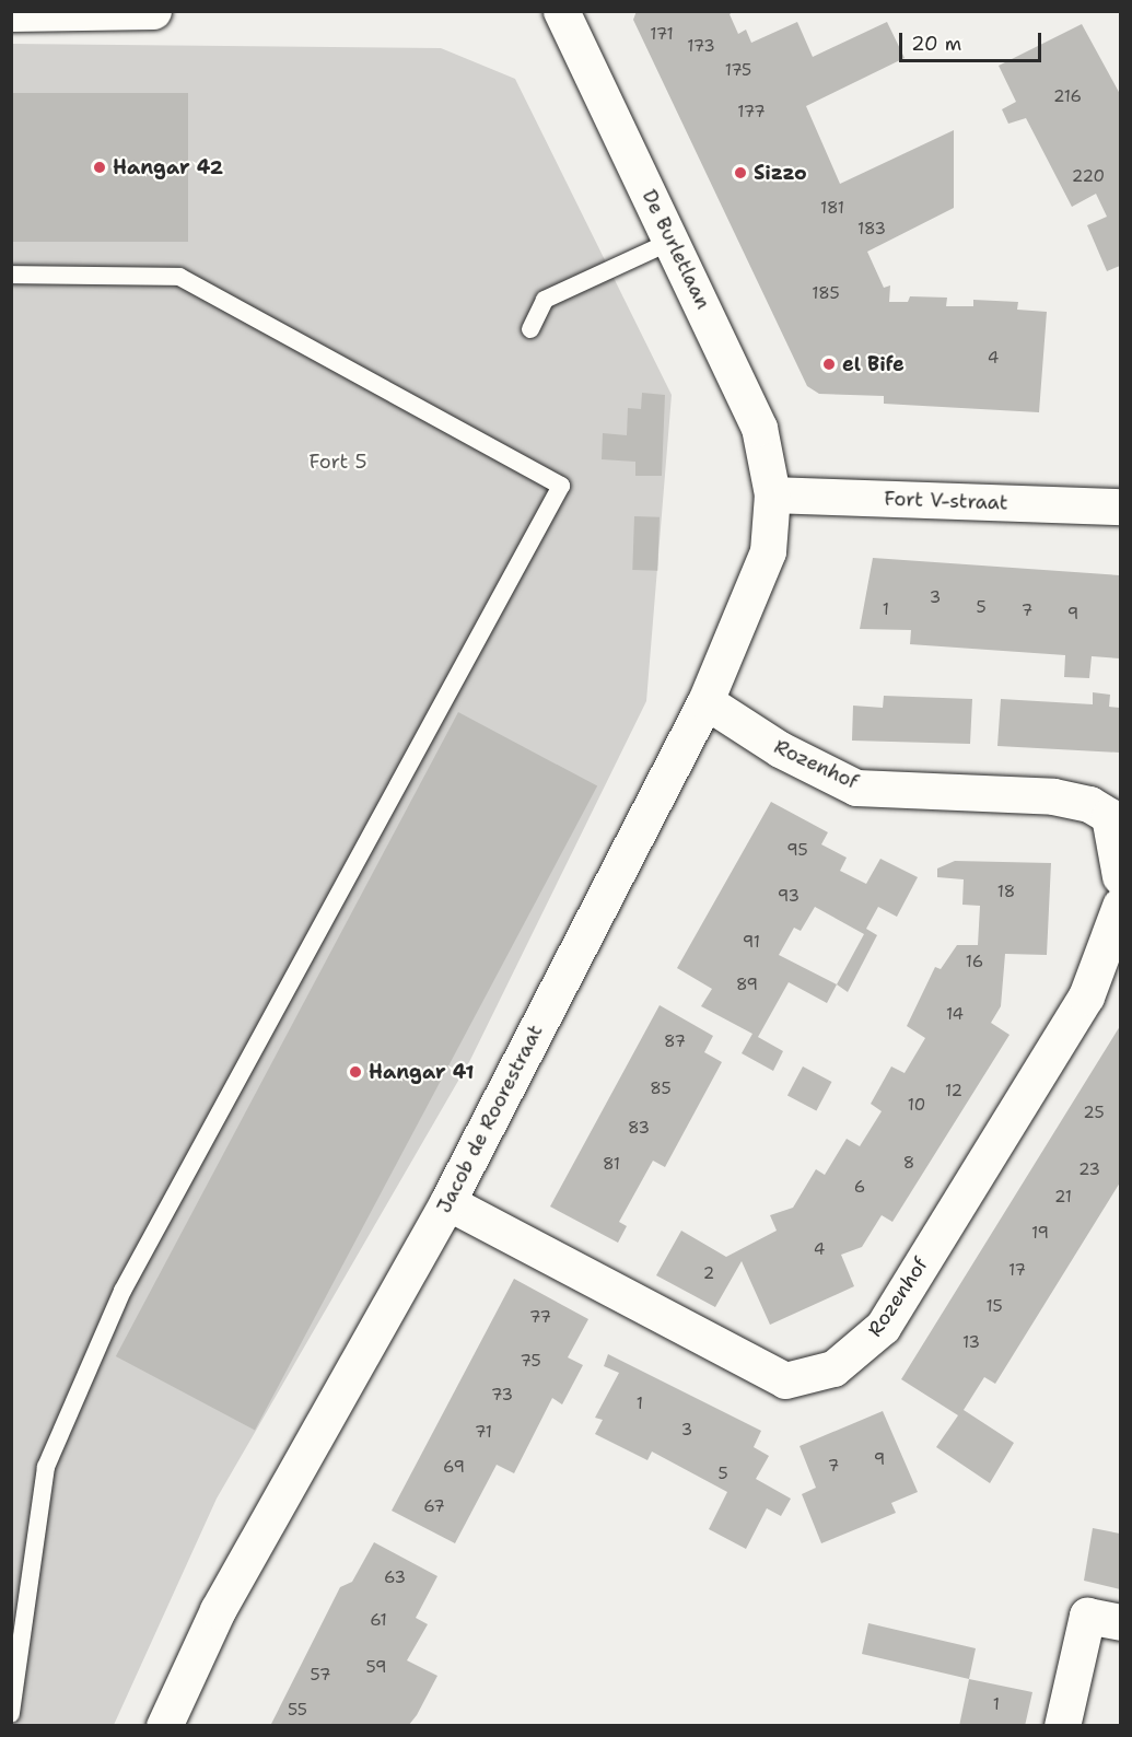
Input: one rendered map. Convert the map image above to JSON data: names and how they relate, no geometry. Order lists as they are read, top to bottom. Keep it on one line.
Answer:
{"streets":{"street":["De Burletlaan","Fort V-straat","Rozenhof","Jacob de Roorestraat"]},"crossings":[["De Burletlaan","Fort V-straat"],["De Burletlaan","Jacob de Roorestraat"],["Fort V-straat","Jacob de Roorestraat"],["Rozenhof","Jacob de Roorestraat"]],"parks":["Fort 5"],"places":["Hangar 42","Sizzo","el Bife","Hangar 41"],"house_numbers":["171","173","175","216","177","220","181","183","185","4","3","5","1","7","9","95","18","93","91","16","89","14","87","85","12","10","25","83","8","81","23","6","21","19","4","17","2","15","77","13","75","73","1","3","71","9","7","69","5","67","63","61","59","57","1","55"],"scale_bar":"20 m"}
